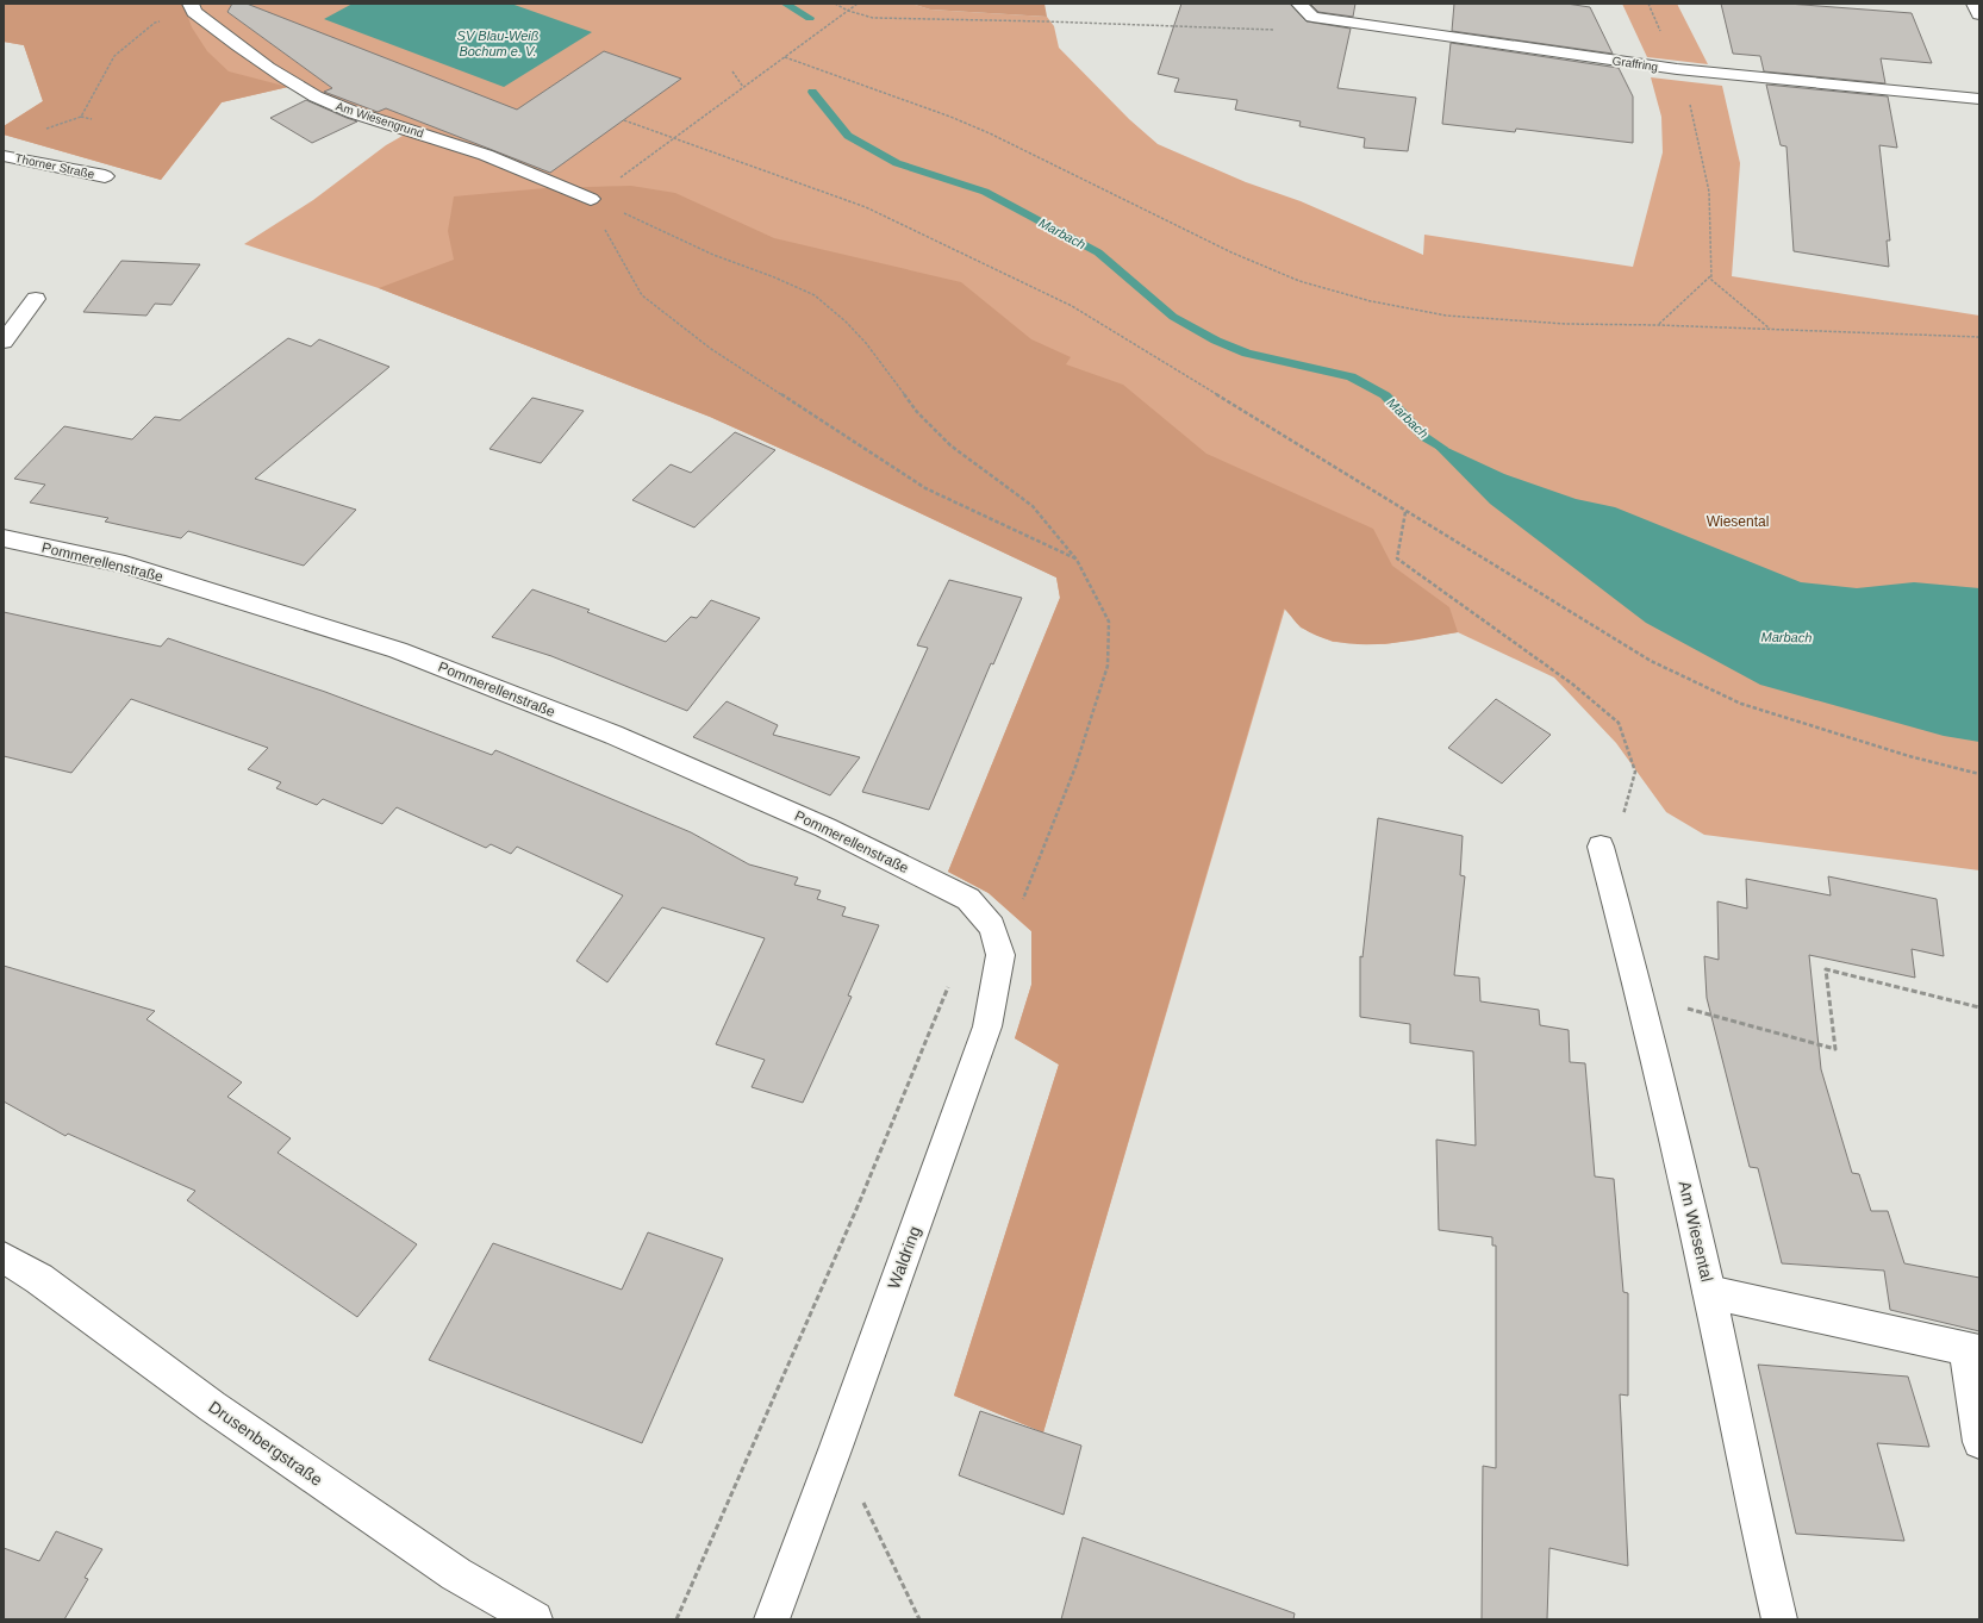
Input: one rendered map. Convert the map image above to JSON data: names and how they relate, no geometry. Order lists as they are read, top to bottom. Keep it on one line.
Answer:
{"streets":{"street":["Graffring","Am Wiesengrund","Thorner Straße","Pommerellenstraße","Am Wiesental","Waldring","Drusenbergstraße"]},"crossings":[["Pommerellenstraße","Waldring"]],"water":["SV Blau-Weiß Bochum e. V.","Marbach"],"parks":["Wiesental"]}
